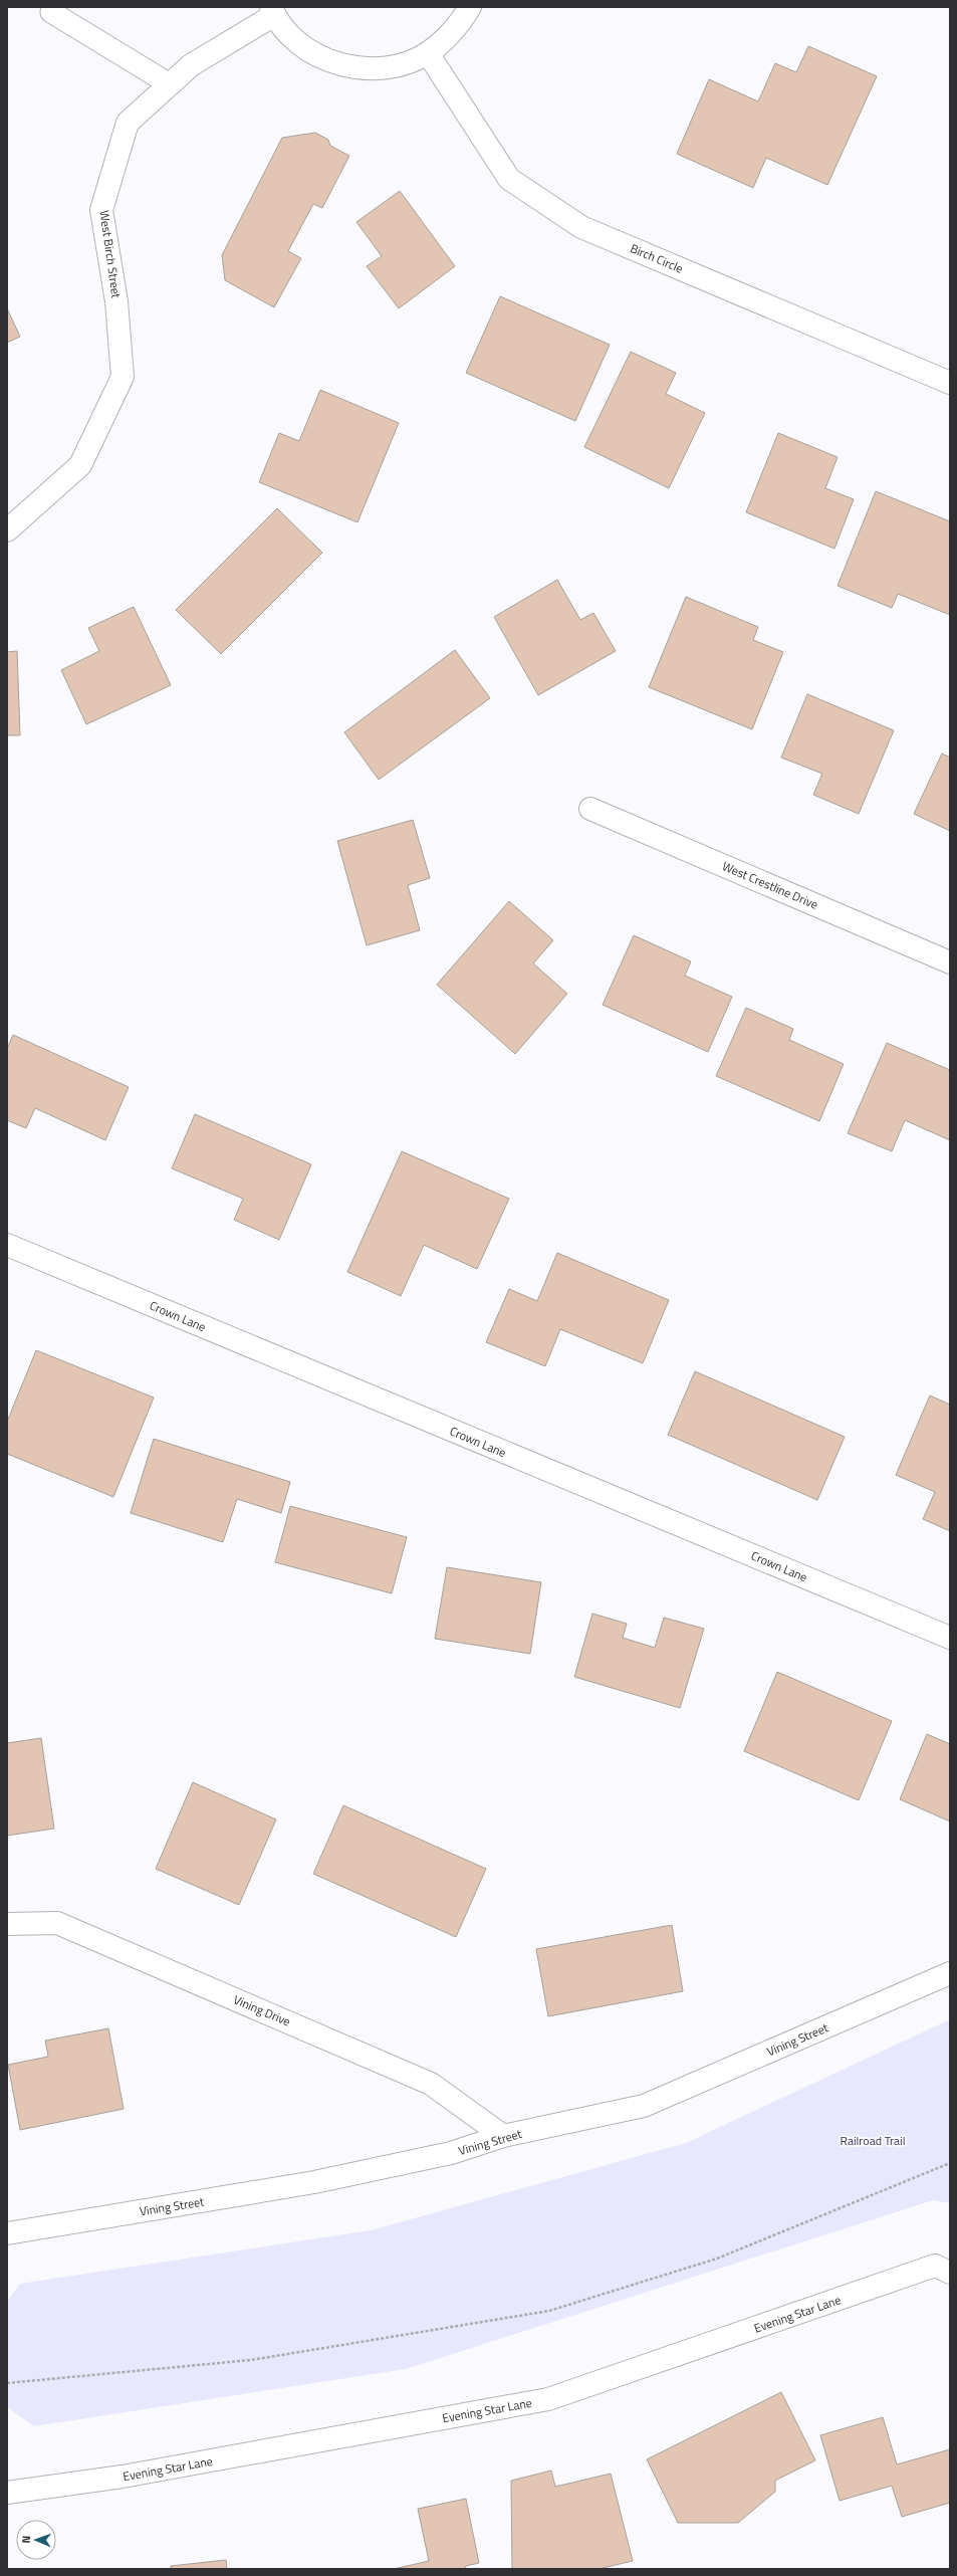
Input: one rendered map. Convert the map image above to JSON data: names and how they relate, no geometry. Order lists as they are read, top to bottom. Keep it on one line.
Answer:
{"streets":{"street":["West Birch Street","Birch Circle","West Crestline Drive","Crown Lane","Vining Drive","Vining Street","Evening Star Lane"]},"crossings":[["Vining Drive","Vining Street"]],"parks":["Railroad Trail"],"north":"left"}
